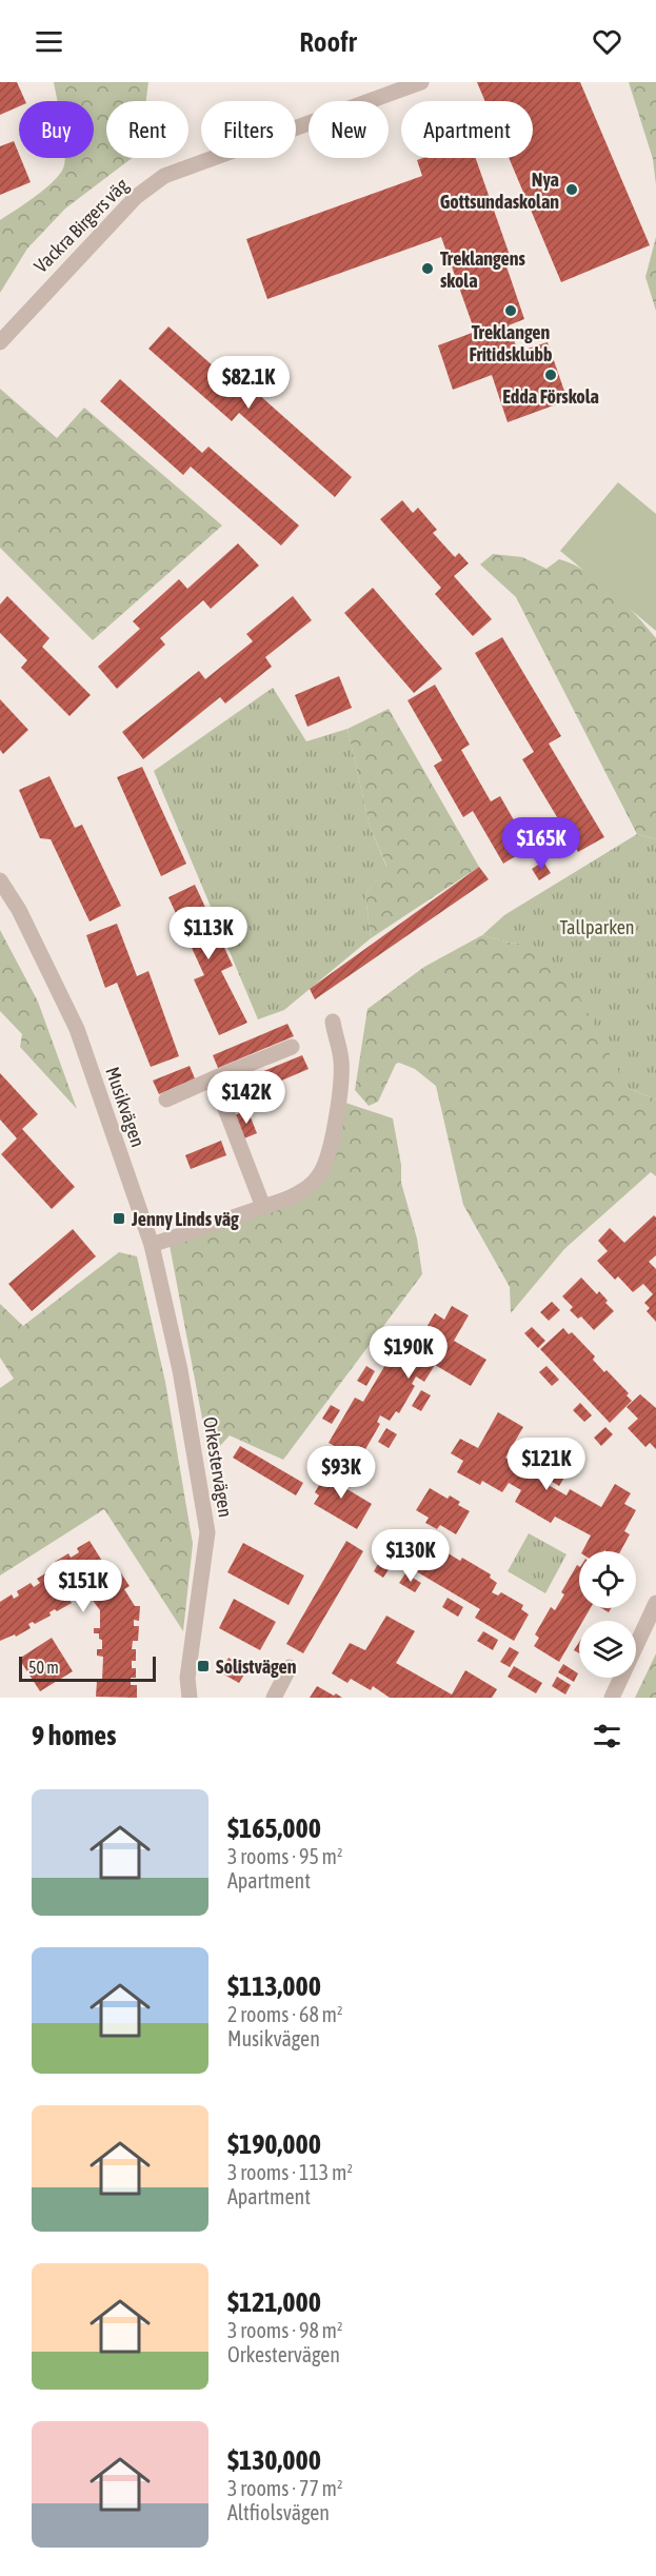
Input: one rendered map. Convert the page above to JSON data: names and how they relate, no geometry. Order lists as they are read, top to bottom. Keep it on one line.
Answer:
{"streets":{"street":["Vackra Birgers väg","Musikvägen","Orkestervägen"]},"crossings":[["Musikvägen","Orkestervägen"]],"parks":["Tallparken"],"places":{"other":["Nya Gottsundaskolan","Treklangens skola","Treklangen Fritidsklubb","Edda Förskola"],"transit":["Jenny Linds väg","Solistvägen"]},"scale_bar":"50 m","page":{"header":"Roofr","chip":["Buy","Rent","Filters","New","Apartment"],"price":["$82.1K","$165K","$113K","$142K","$190K","$121K","$93K","$130K","$151K"],"scale":"50 m","heading":"9 homes","list":[{"name":"$165,000","note":"3 rooms · 95 m² · Apartment"},{"name":"$113,000","note":"2 rooms · 68 m² · Musikvägen"},{"name":"$190,000","note":"3 rooms · 113 m² · Apartment"},{"name":"$121,000","note":"3 rooms · 98 m² · Orkestervägen"},{"name":"$130,000","note":"3 rooms · 77 m² · Altfiolsvägen"}]}}
